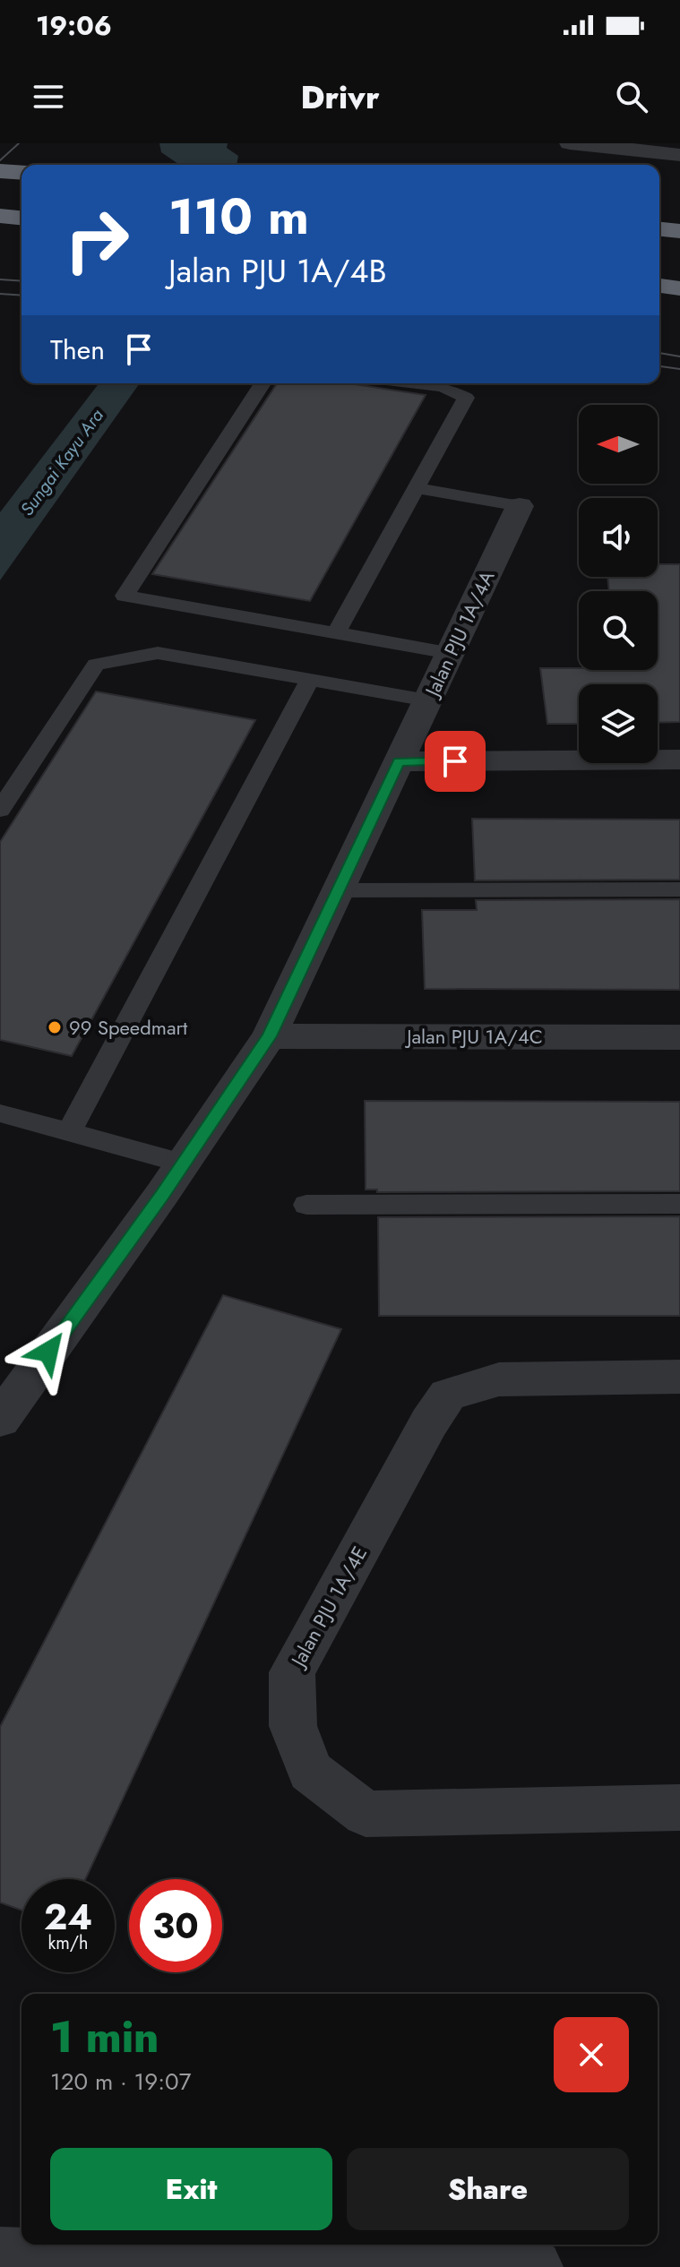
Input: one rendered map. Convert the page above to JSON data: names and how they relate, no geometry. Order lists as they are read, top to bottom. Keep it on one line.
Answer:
{"streets":{"street":["Jalan PJU 1A/4A","Jalan PJU 1A/4C","Jalan PJU 1A/4E"]},"crossings":[["Jalan PJU 1A/4A","Jalan PJU 1A/4C"]],"water":["Sungai Kayu Ara"],"places":["99 Speedmart"],"north":"left","page":{"status":"19:06","header":"Drivr","turn":["110 m","Jalan PJU 1A/4B"],"then":"Then","speed":"24 km/h","limit":"30","heading":["1 min","120 m · 19:07"],"buttons":["Exit","Share"]}}
